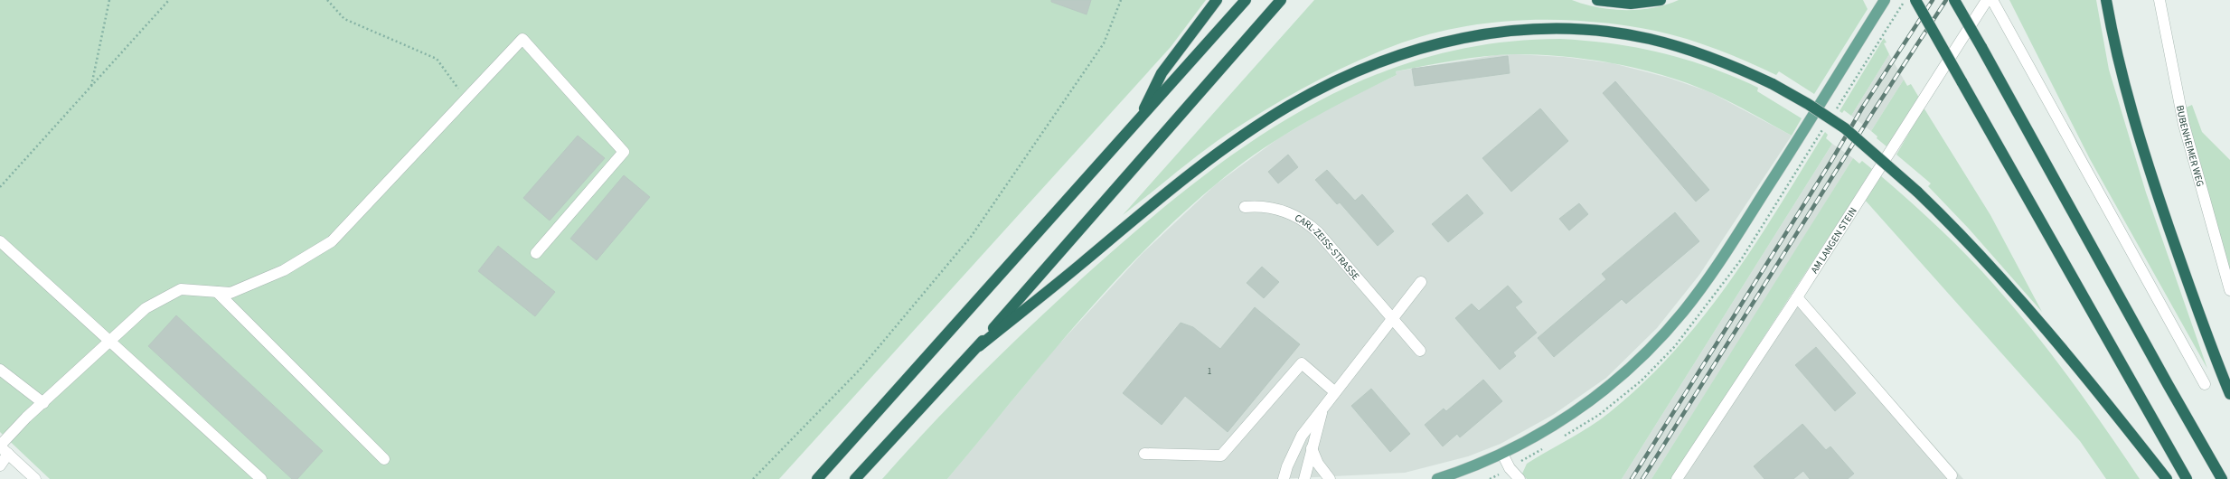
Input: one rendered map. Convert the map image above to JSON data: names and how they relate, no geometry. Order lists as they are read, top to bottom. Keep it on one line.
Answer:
{"streets":{"street":["BUBENHEIMER WEG","AM LANGEN STEIN","CARL-ZEISS-STRASSE"]},"house_numbers":["1"]}
